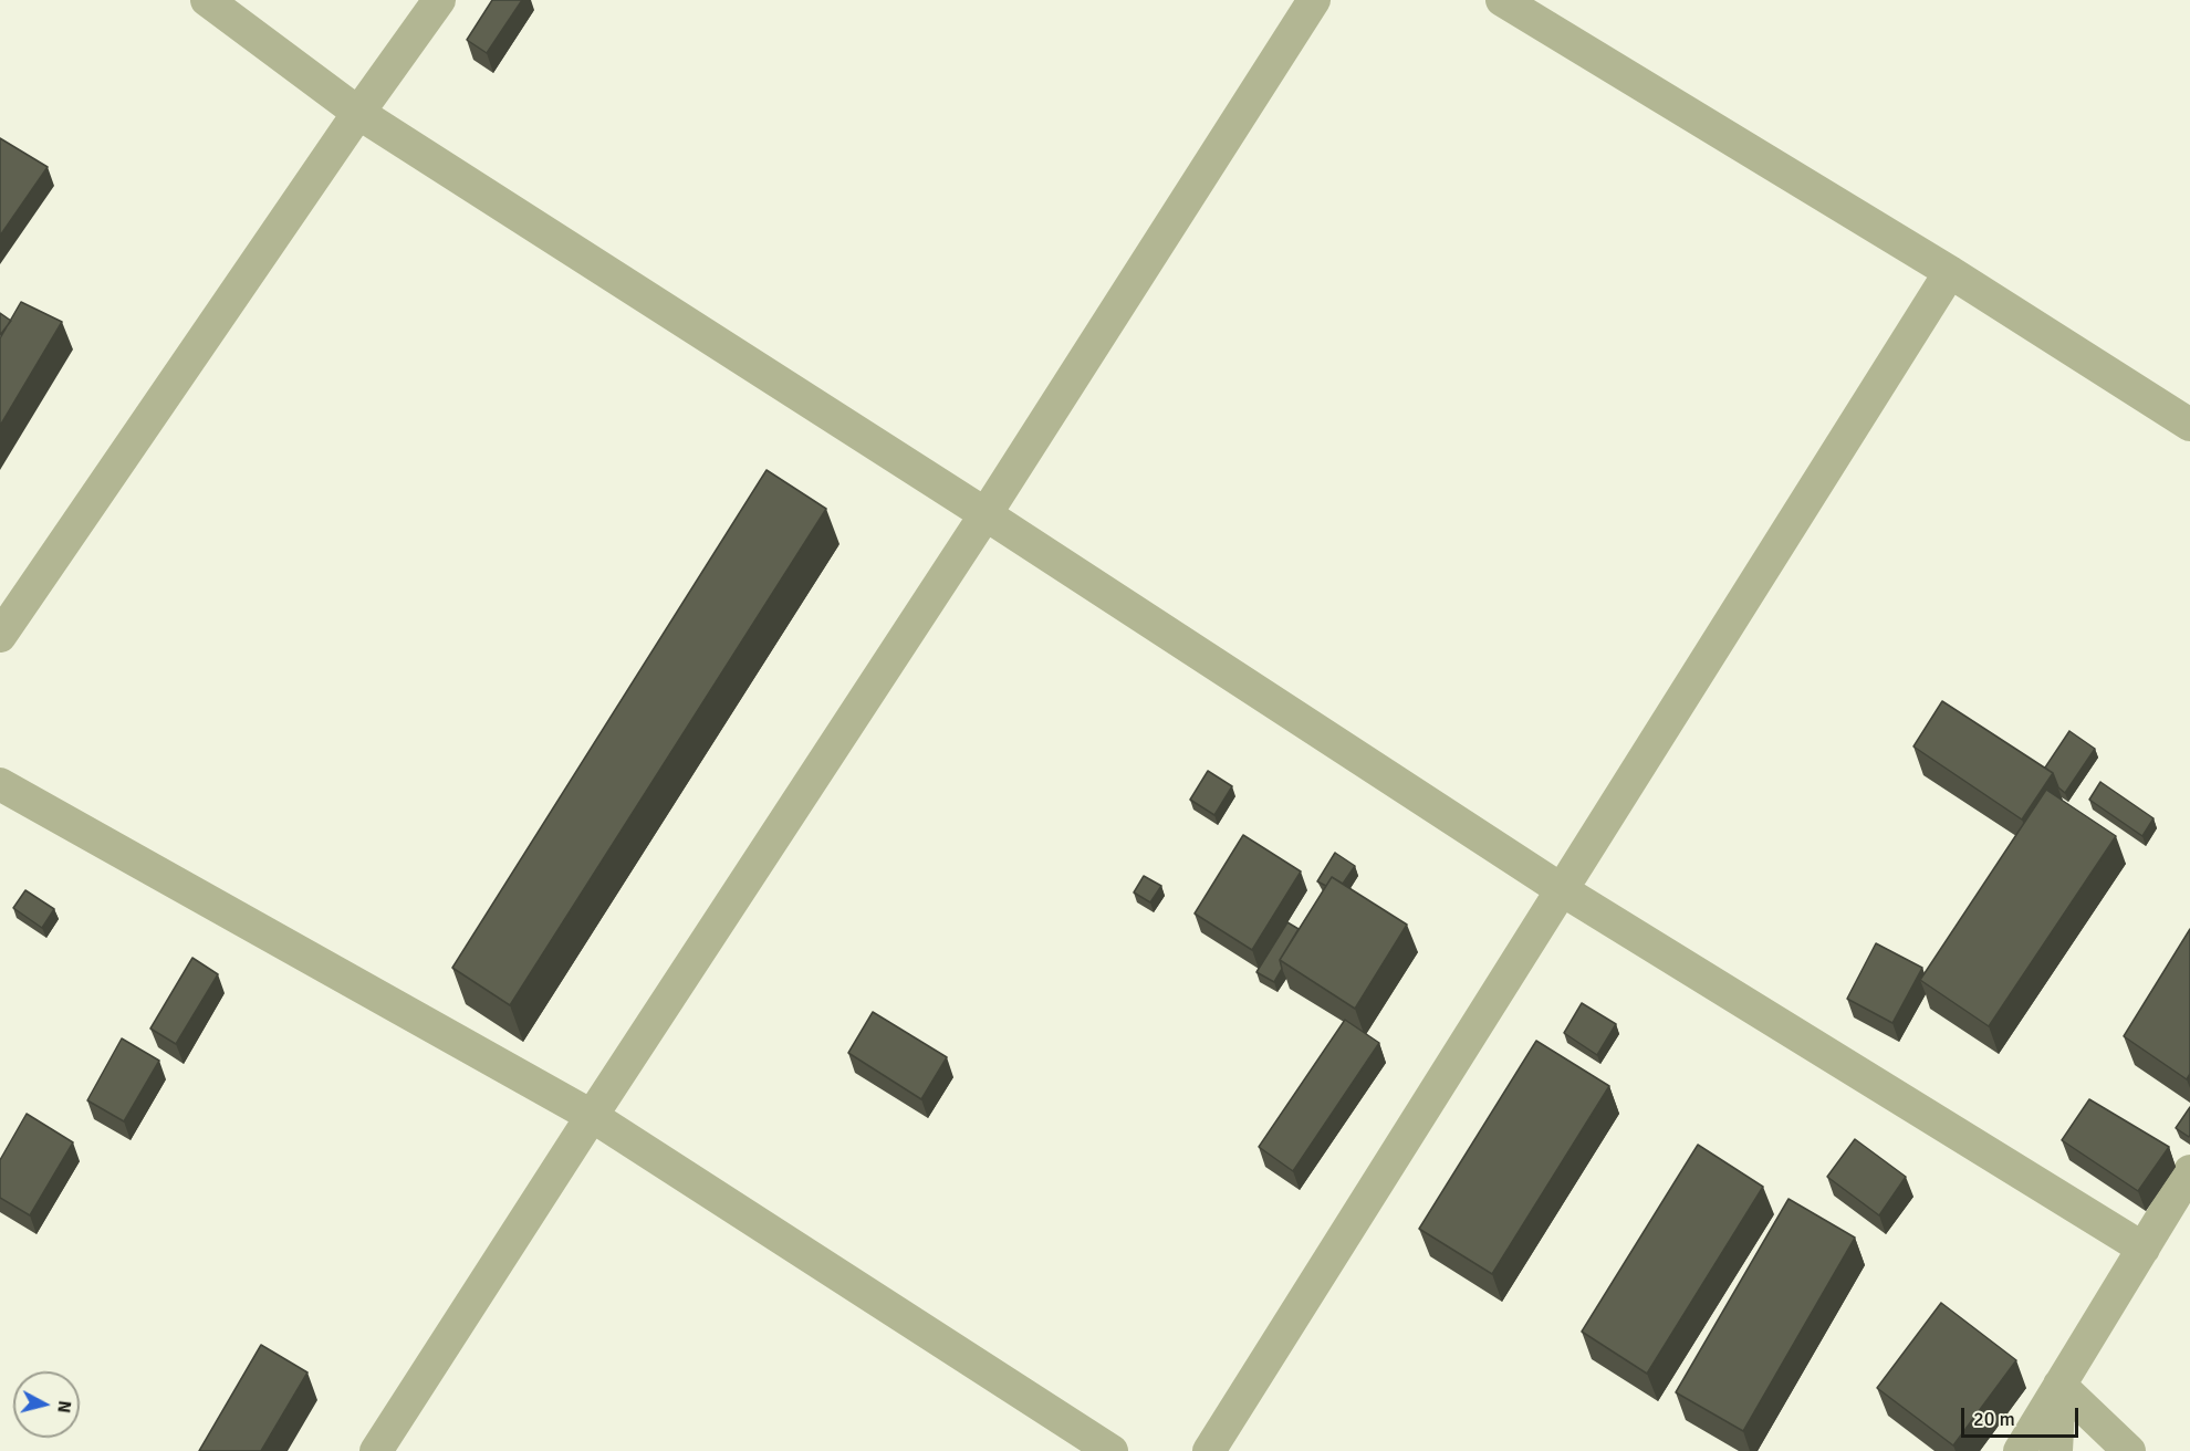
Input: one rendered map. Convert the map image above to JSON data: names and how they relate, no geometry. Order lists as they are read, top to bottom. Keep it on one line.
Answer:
{"scale_bar":"20 m","north":"right"}
